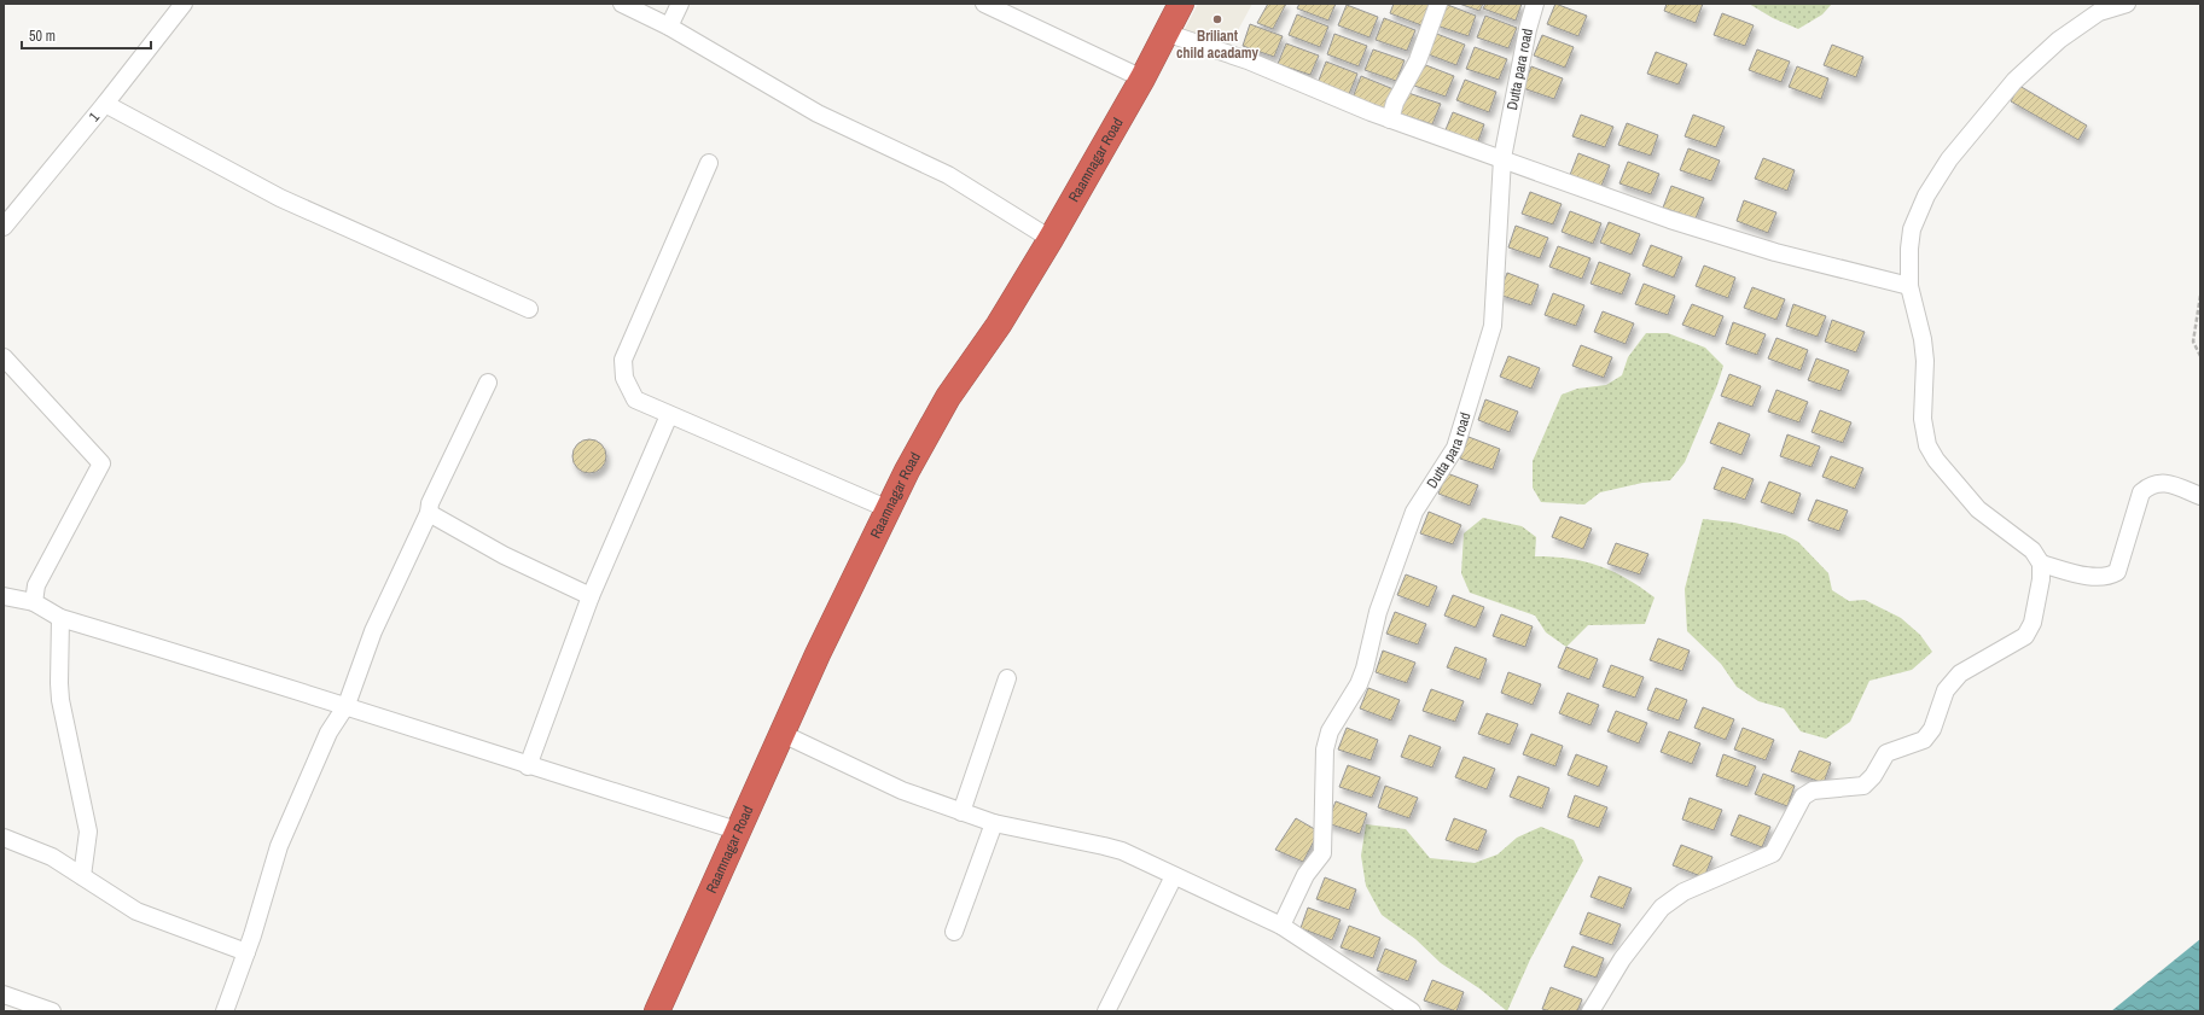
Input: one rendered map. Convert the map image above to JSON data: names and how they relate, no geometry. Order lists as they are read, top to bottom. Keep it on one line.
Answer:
{"streets":{"highway":["Raamnagar Road"],"street":["Dutta para road","1"]},"places":["Briliant child acadamy"],"scale_bar":"50 m"}
